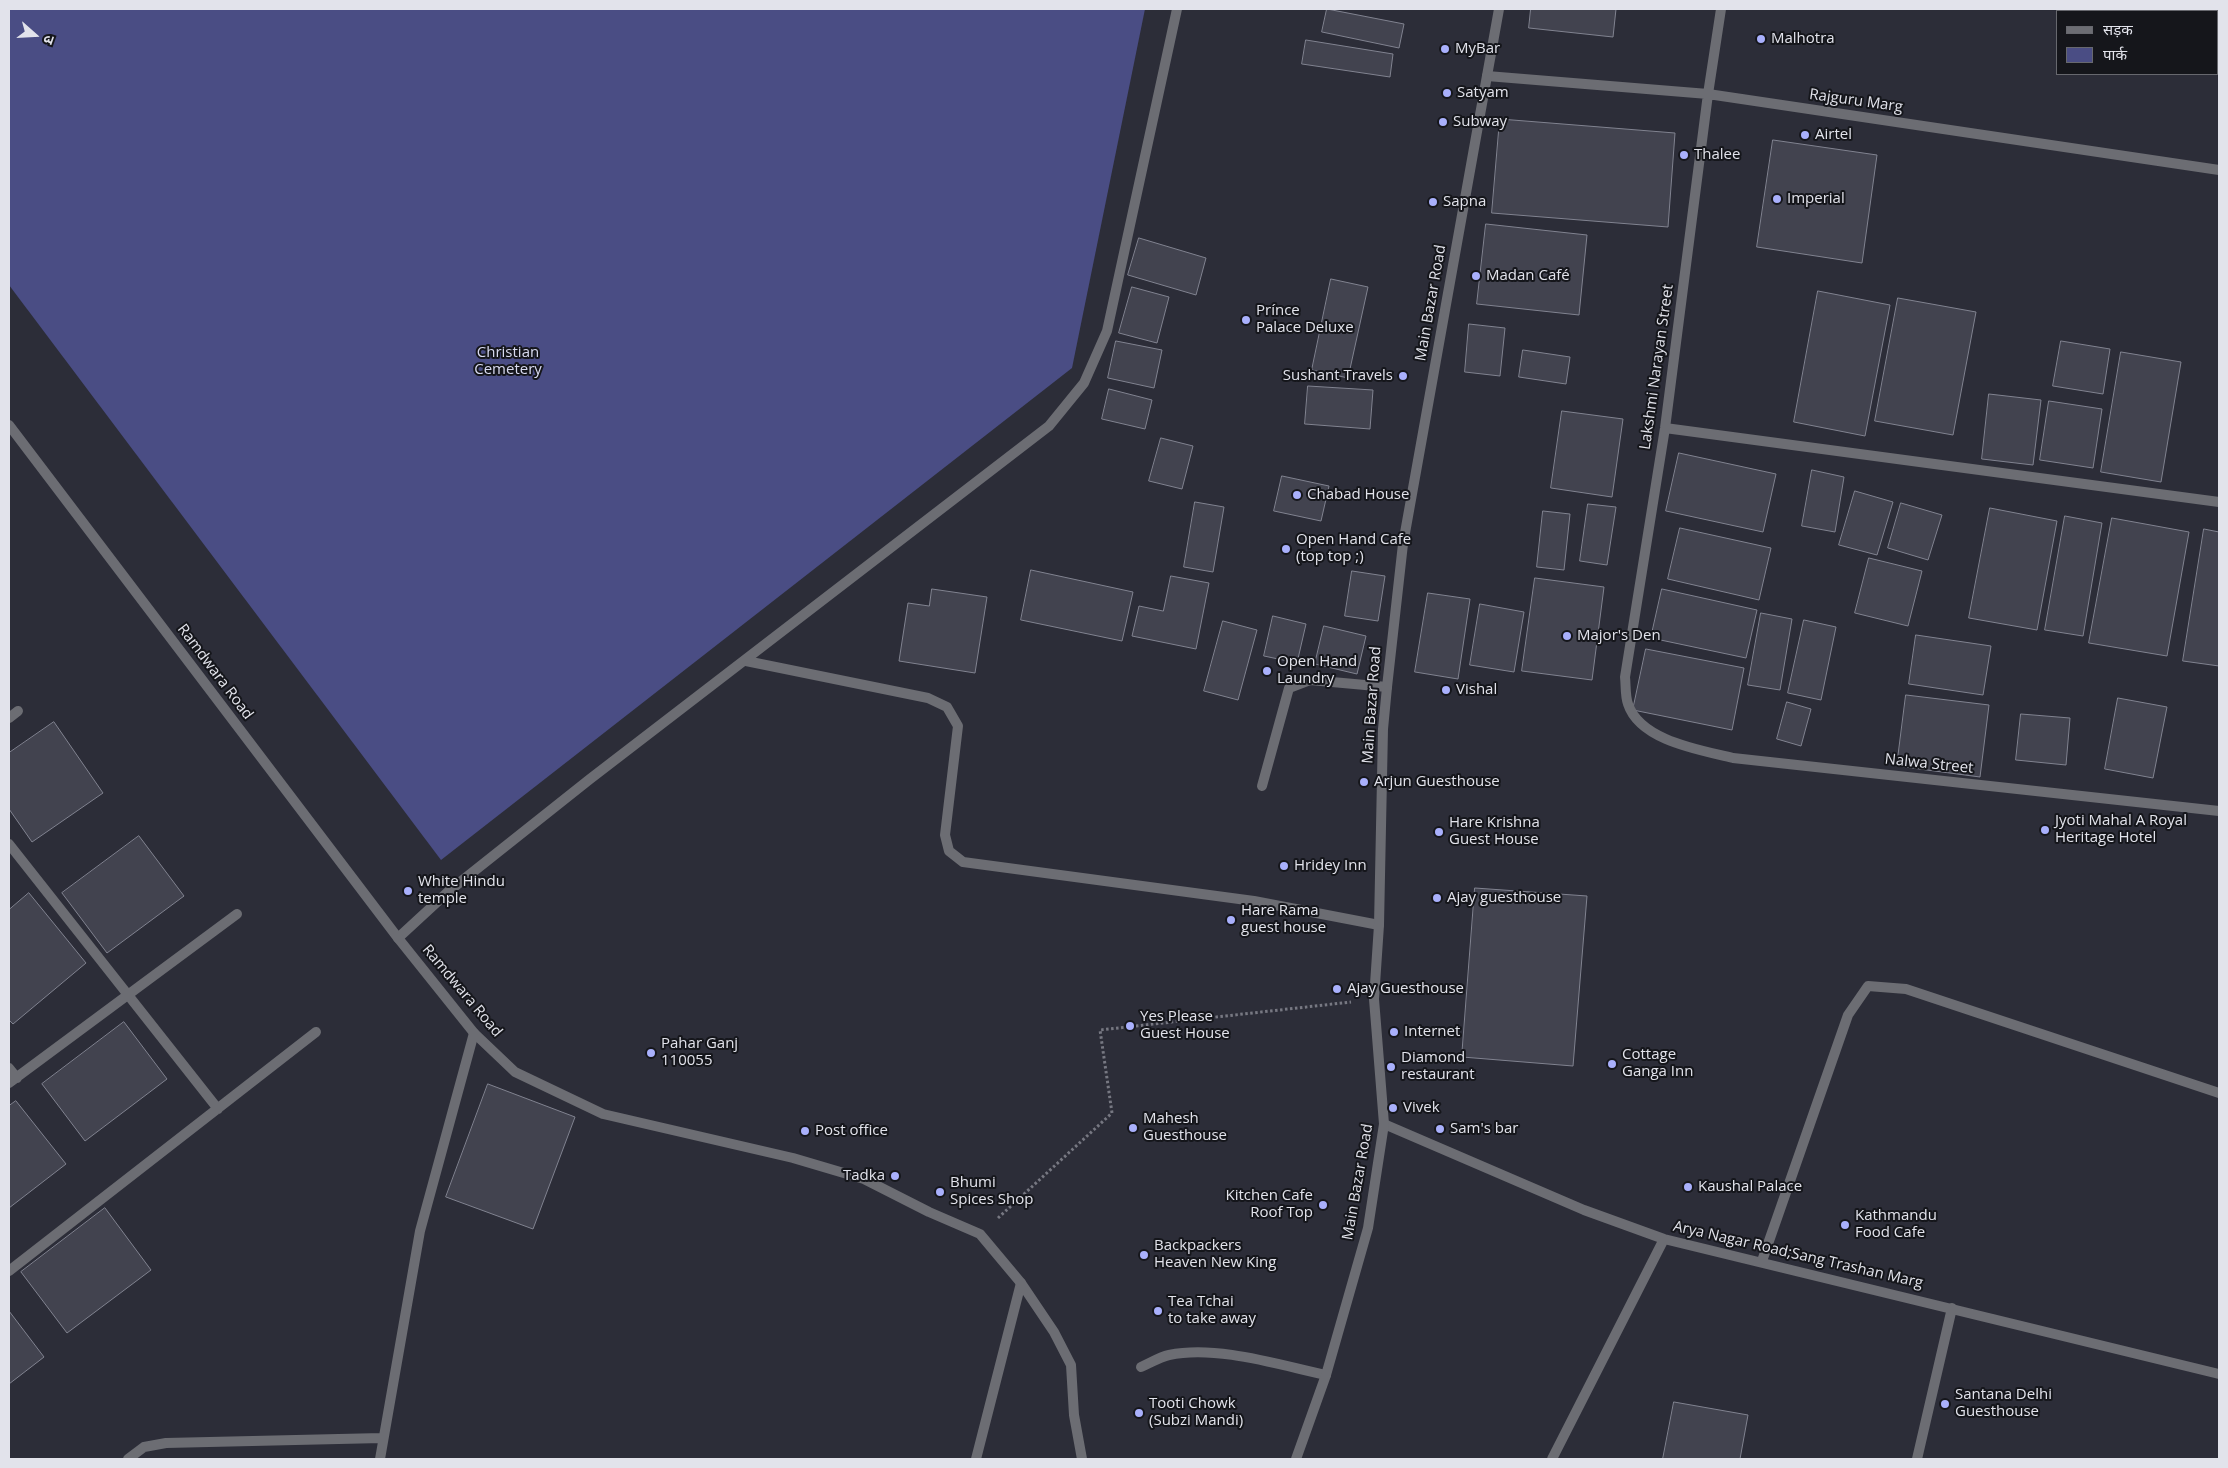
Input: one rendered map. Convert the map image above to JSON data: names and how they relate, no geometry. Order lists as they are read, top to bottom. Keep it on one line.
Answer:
{"streets":{"street":["Rajguru Marg","Main Bazar Road","Lakshmi Narayan Street","Ramdwara Road","Nalwa Street","Arya Nagar Road;Sang Trashan Marg"]},"crossings":[["Rajguru Marg","Main Bazar Road"],["Rajguru Marg","Lakshmi Narayan Street"],["Main Bazar Road","Arya Nagar Road;Sang Trashan Marg"],["Lakshmi Narayan Street","Nalwa Street"]],"parks":["Christian Cemetery"],"places":["Malhotra","MyBar","Satyam","Subway","Airtel","Thalee","Imperial","Sapna","Madan Café","Prínce Palace Deluxe","Sushant Travels","Chabad House","Open Hand Cafe (top top ;)","Major's Den","Open Hand Laundry","Vishal","Arjun Guesthouse","Jyoti Mahal A Royal Heritage Hotel","Hare Krishna Guest House","Hridey Inn","White Hindu temple","Ajay guesthouse","Hare Rama guest house","Ajay Guesthouse","Yes Please Guest House","Internet","Pahar Ganj 110055","Cottage Ganga Inn","Diamond restaurant","Vivek","Mahesh Guesthouse","Sam's bar","Post office","Tadka","Kaushal Palace","Bhumi Spices Shop","Kitchen Cafe Roof Top","Kathmandu Food Cafe","Backpackers Heaven New King","Tea Tchai to take away","Santana Delhi Guesthouse","Tooti Chowk (Subzi Mandi)"],"legend":["सड़क","पार्क"],"north":"right"}
